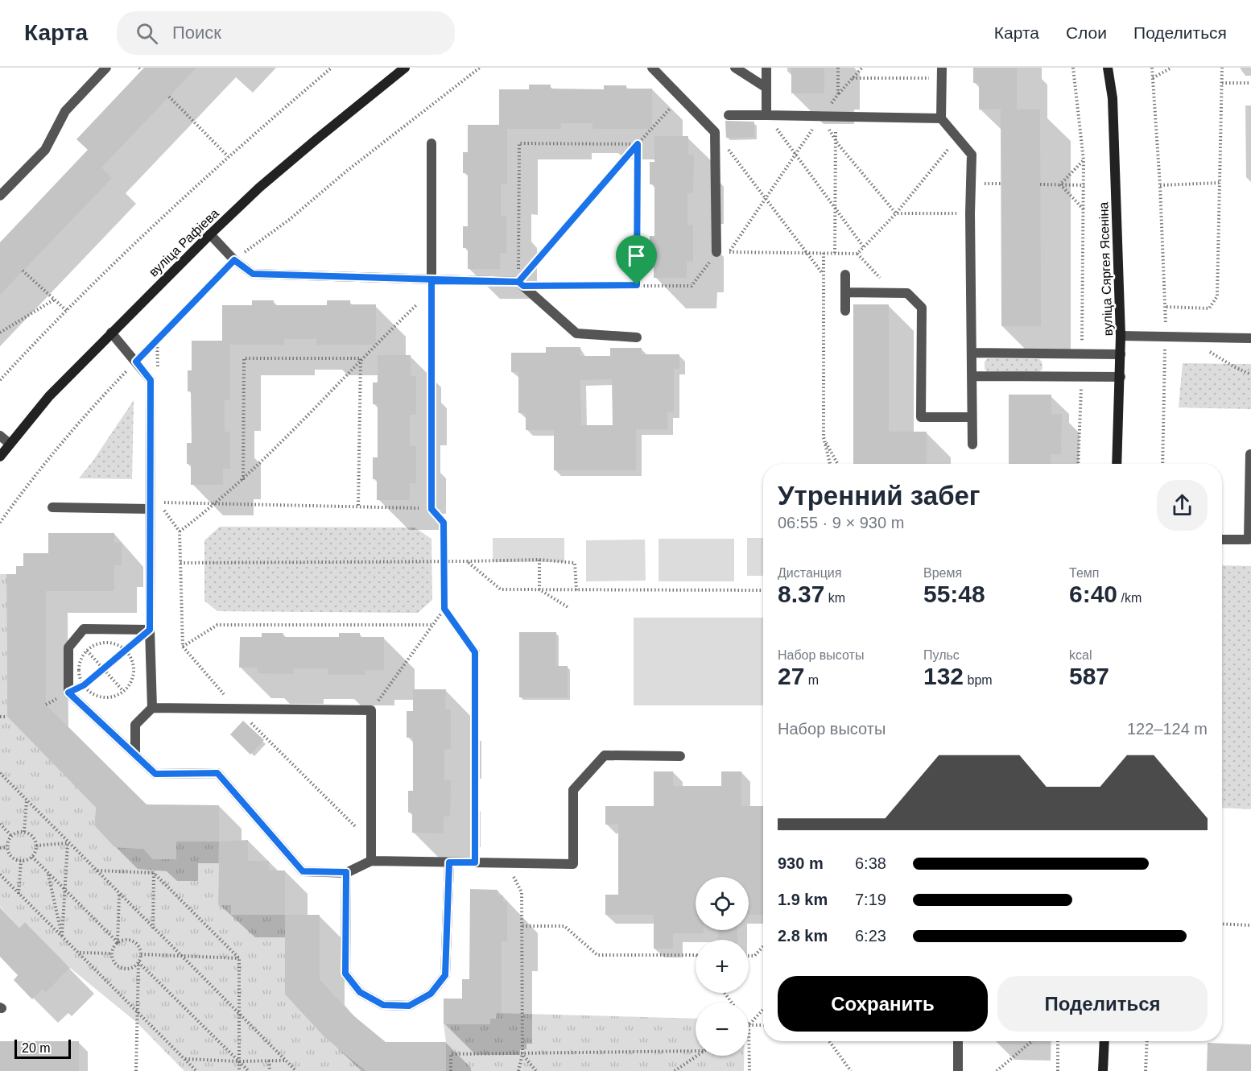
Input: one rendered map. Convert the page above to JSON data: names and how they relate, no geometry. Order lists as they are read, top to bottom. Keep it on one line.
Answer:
{"streets":{"main road":["вуліца Рафіева","вуліца Сяргея Ясеніна"]},"scale_bar":"20 m","page":{"header":"Карта","search":"Поиск","nav":["Карта","Слои","Поделиться"],"heading":["Утренний забег","06:55 · 9 × 930 m"],"stats":[["Дистанция","8.37 km"],["Время","55:48"],["Темп","6:40 /km"],["Набор высоты","27 m"],["Пульс","132 bpm"],["kcal","587"]],"chart":["Набор высоты","122–124 m"],"list":[{"name":"930 m","note":"6:38"},{"name":"1.9 km","note":"7:19"},{"name":"2.8 km","note":"6:23"}],"map_buttons":["+","−"],"buttons":["Сохранить","Поделиться"],"scale":"20 m"}}
